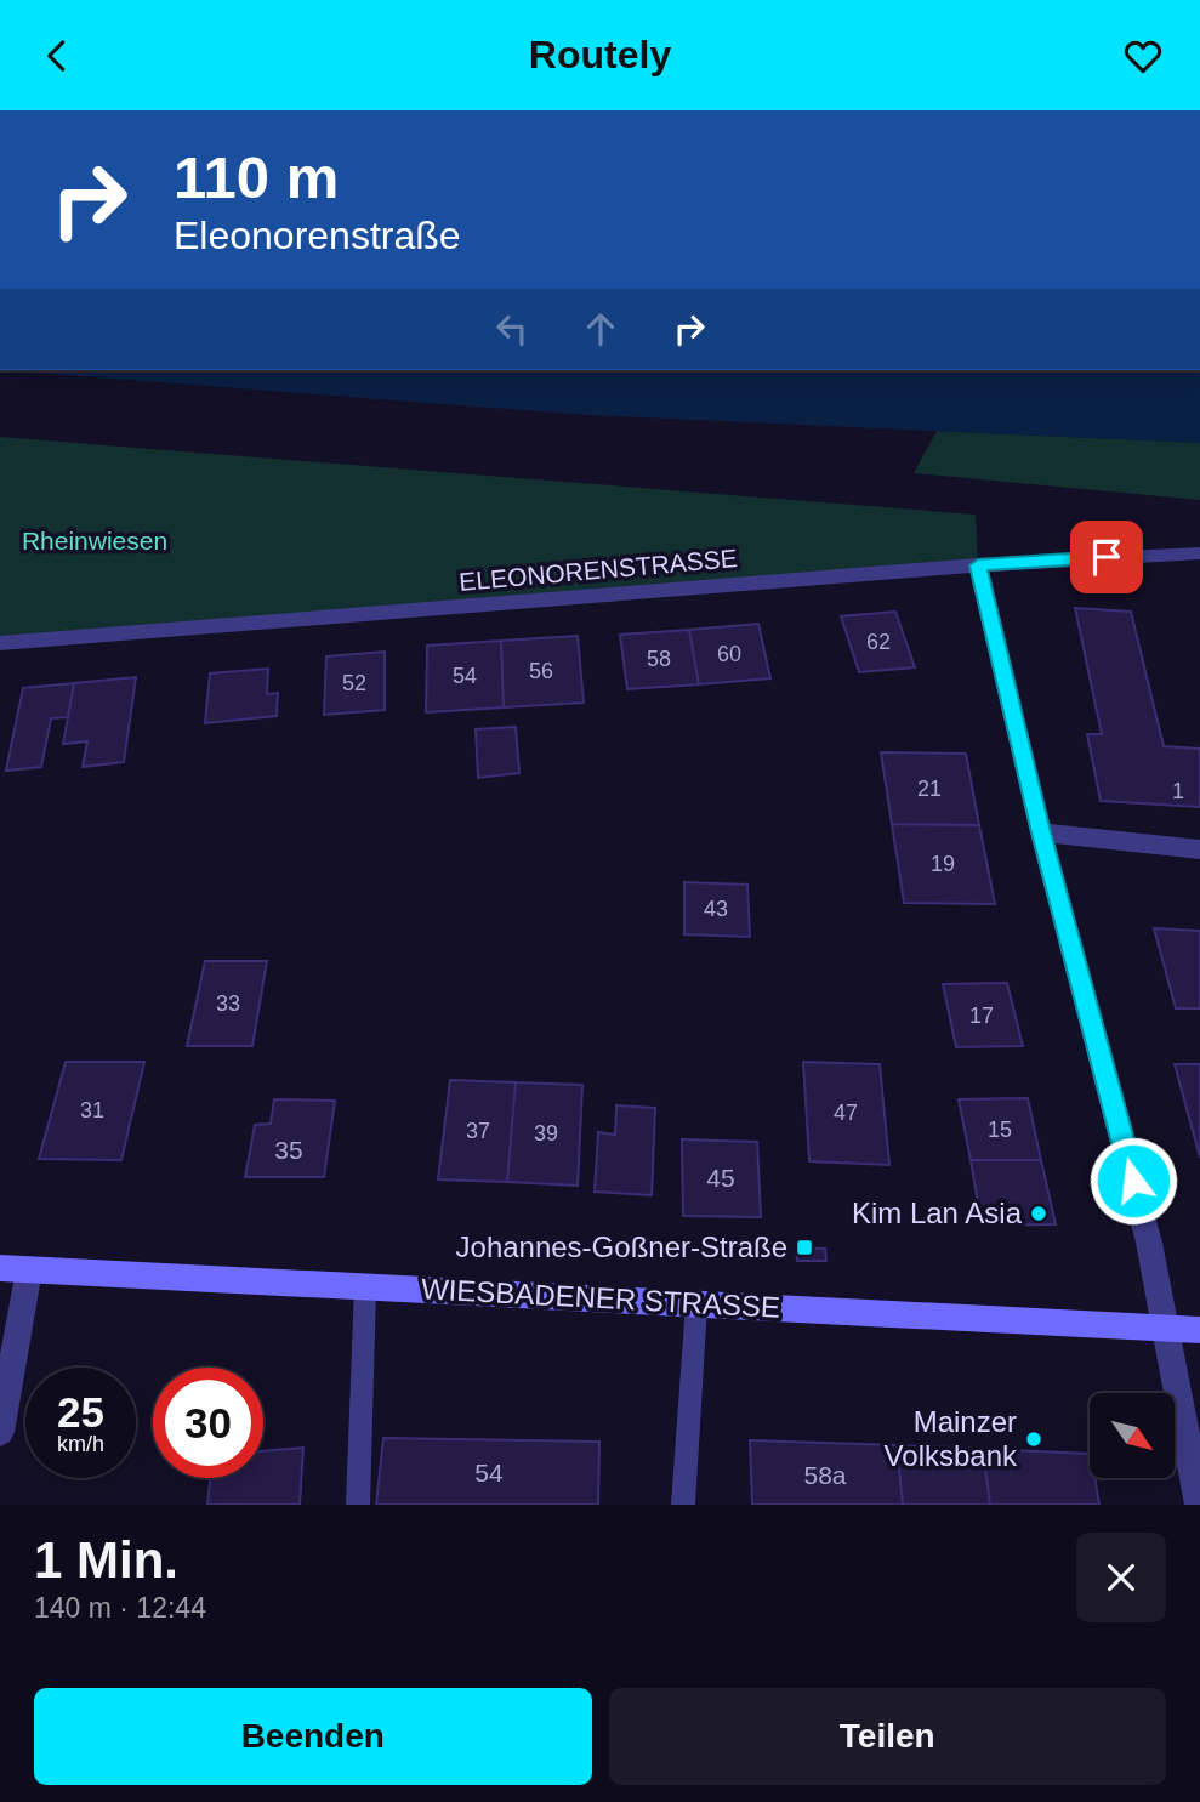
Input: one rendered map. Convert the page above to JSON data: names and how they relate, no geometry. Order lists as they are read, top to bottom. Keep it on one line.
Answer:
{"streets":{"main road":["WIESBADENER STRASSE"],"street":["ELEONORENSTRASSE"]},"parks":["Rheinwiesen"],"places":{"other":["Kim Lan Asia","Mainzer Volksbank"],"transit":["Johannes-Goßner-Straße"]},"house_numbers":["62","60","58","56","54","52","21","1","19","43","33","17","31","47","15","37","39","35","45","54","58a"],"north":"bottom right","page":{"header":"Routely","turn":["110 m","Eleonorenstraße"],"speed":"25 km/h","limit":"30","heading":["1 Min.","140 m · 12:44"],"buttons":["Beenden","Teilen"]}}
